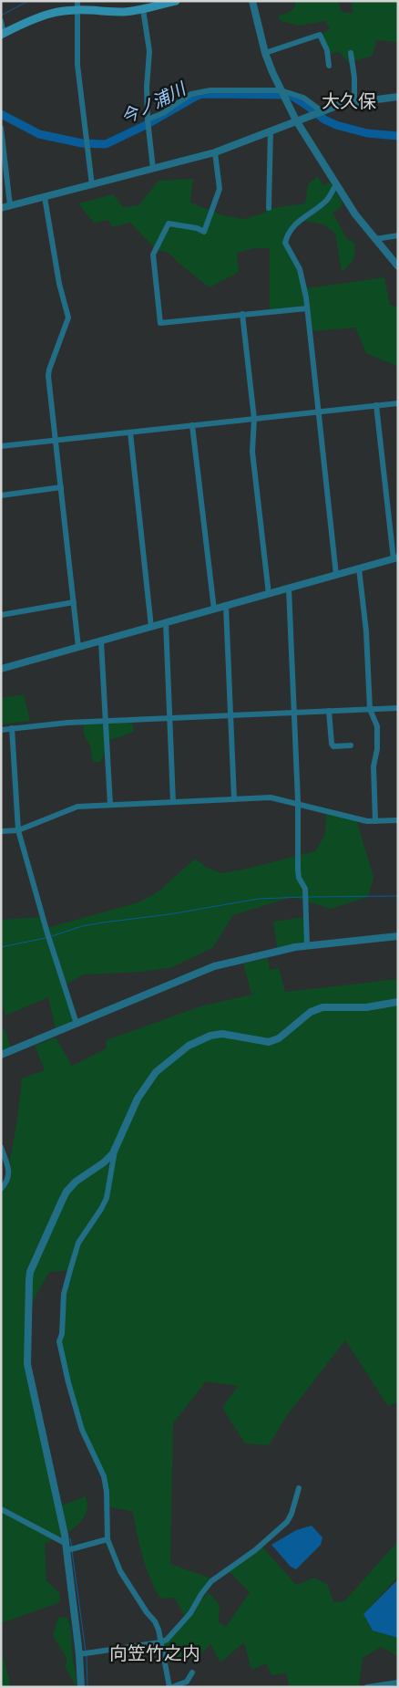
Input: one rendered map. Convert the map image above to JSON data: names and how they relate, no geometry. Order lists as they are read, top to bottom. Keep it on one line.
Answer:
{"districts":["大久保","向笠竹之内"],"water":["今ノ浦川"]}
